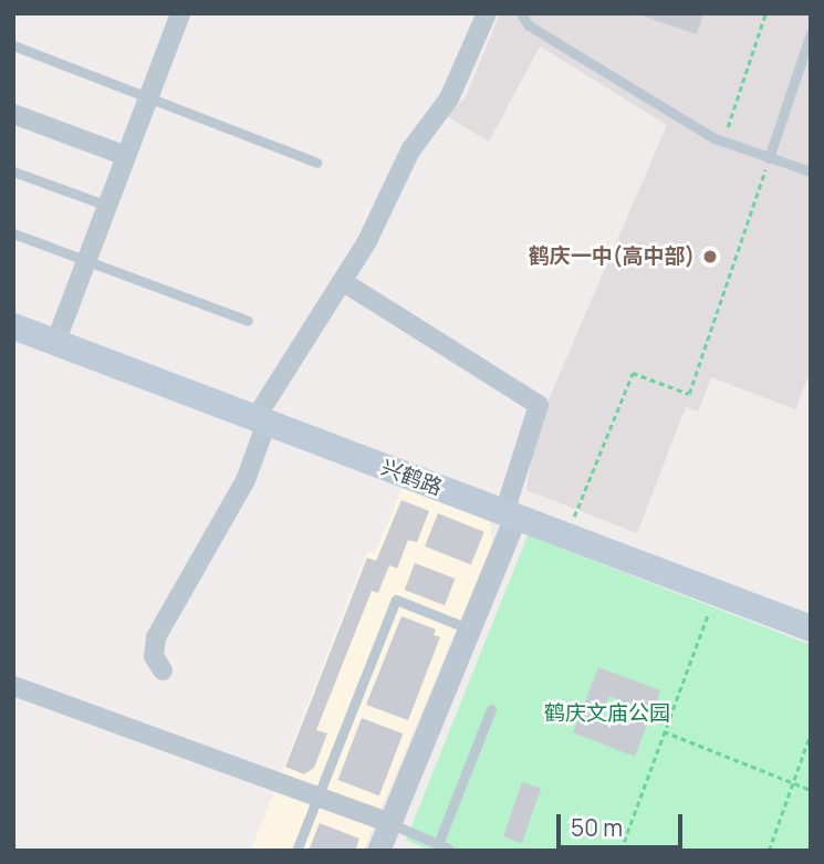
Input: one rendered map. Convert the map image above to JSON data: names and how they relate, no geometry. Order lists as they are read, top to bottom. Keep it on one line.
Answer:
{"streets":{"main road":["兴鹤路"]},"parks":["鹤庆文庙公园"],"places":["鹤庆一中(高中部)"],"scale_bar":"50 m"}
